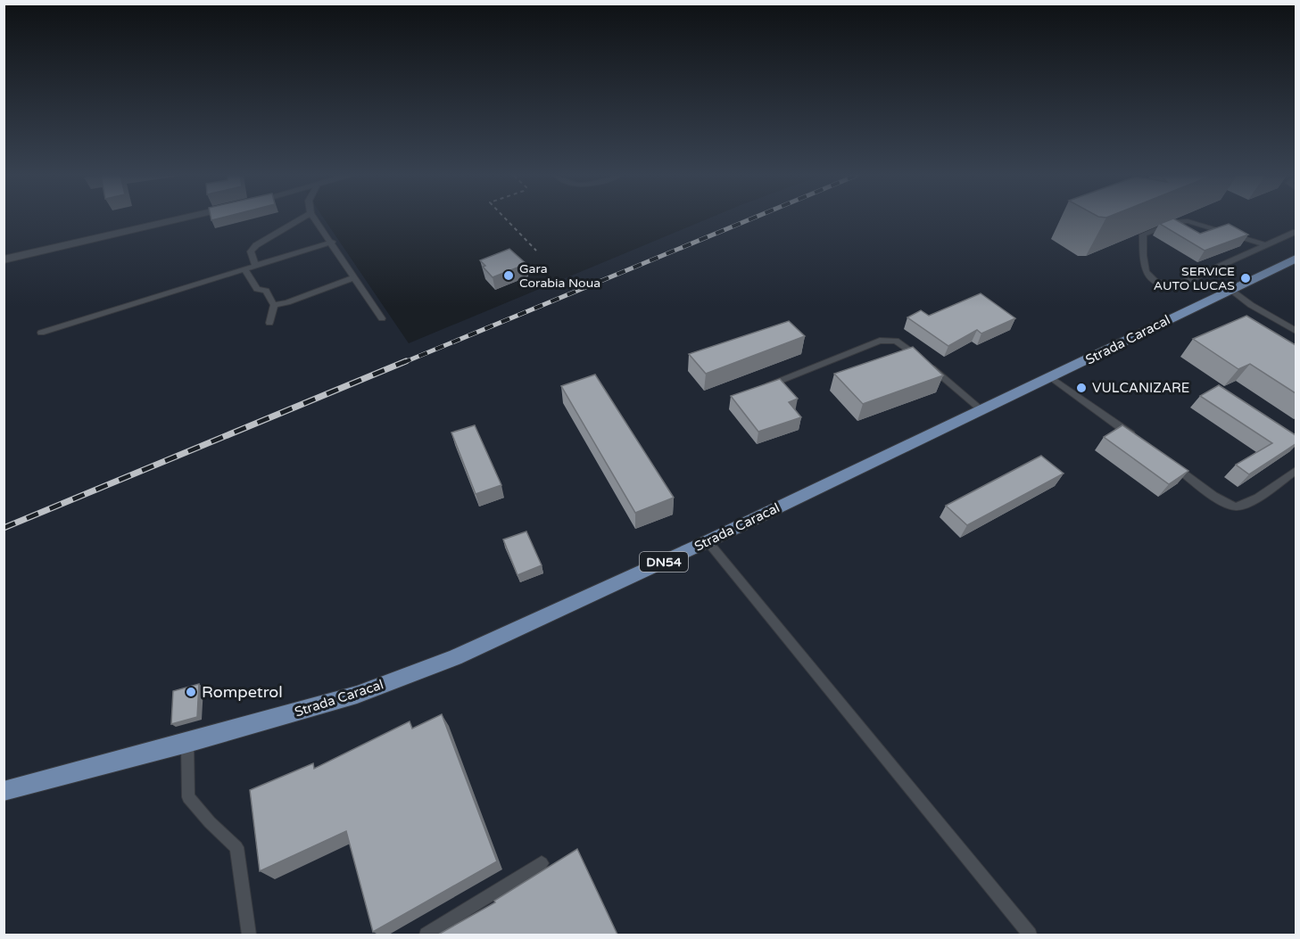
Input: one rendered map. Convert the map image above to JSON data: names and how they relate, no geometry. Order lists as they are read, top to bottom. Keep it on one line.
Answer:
{"streets":{"main road":["Strada Caracal","DN54"]},"places":["Gara Corabia Noua","SERVICE AUTO LUCAS","VULCANIZARE","Rompetrol"]}
